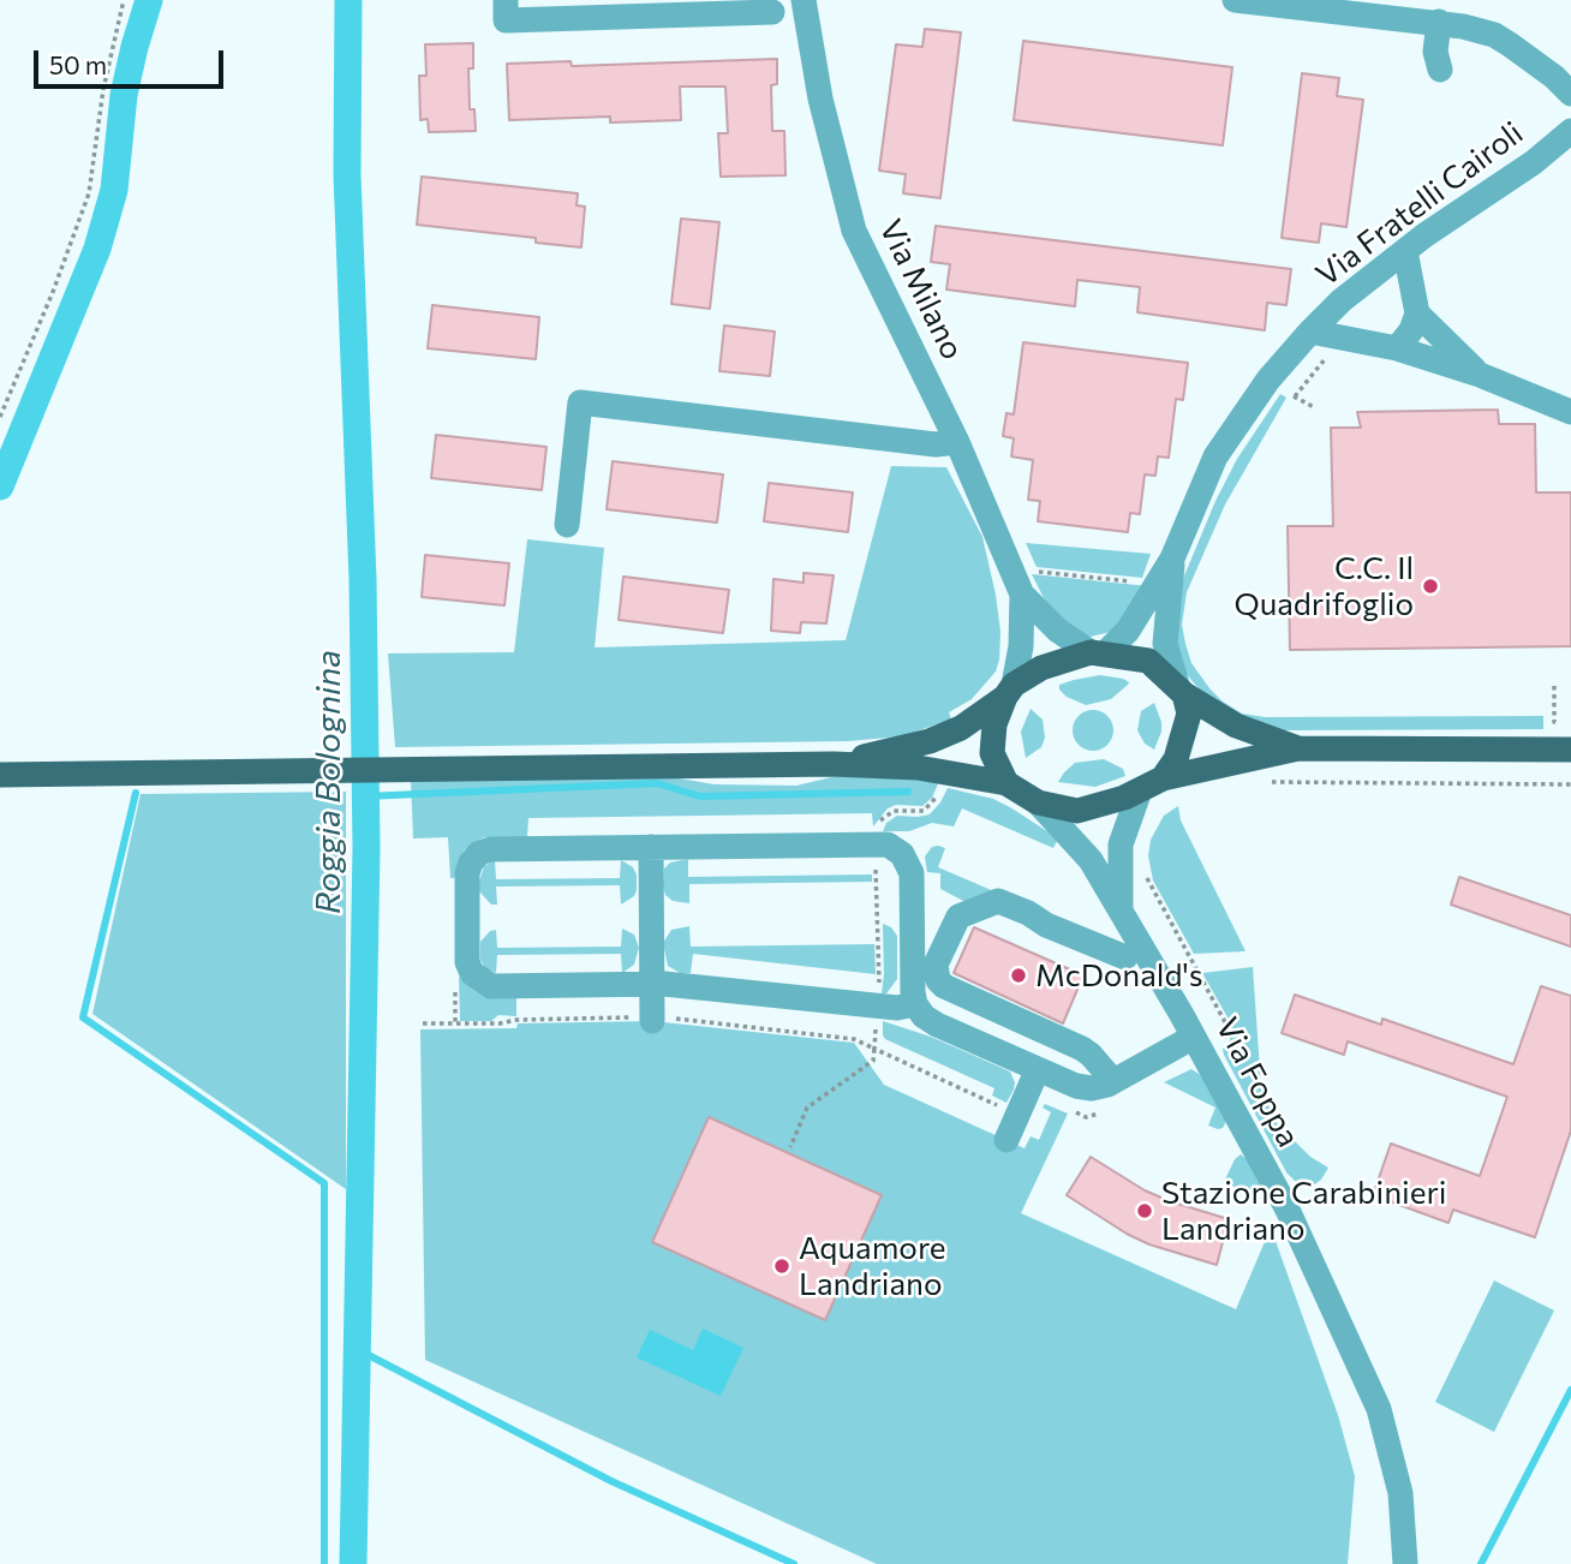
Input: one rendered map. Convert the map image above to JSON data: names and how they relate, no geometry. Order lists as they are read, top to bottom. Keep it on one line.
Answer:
{"streets":{"street":["Via Fratelli Cairoli","Via Milano","Via Foppa"]},"crossings":[["Via Milano","Via Foppa"]],"water":["Roggia Bolognina"],"places":["C.C. Il Quadrifoglio","McDonald's","Stazione Carabinieri Landriano","Aquamore Landriano"],"scale_bar":"50 m"}
